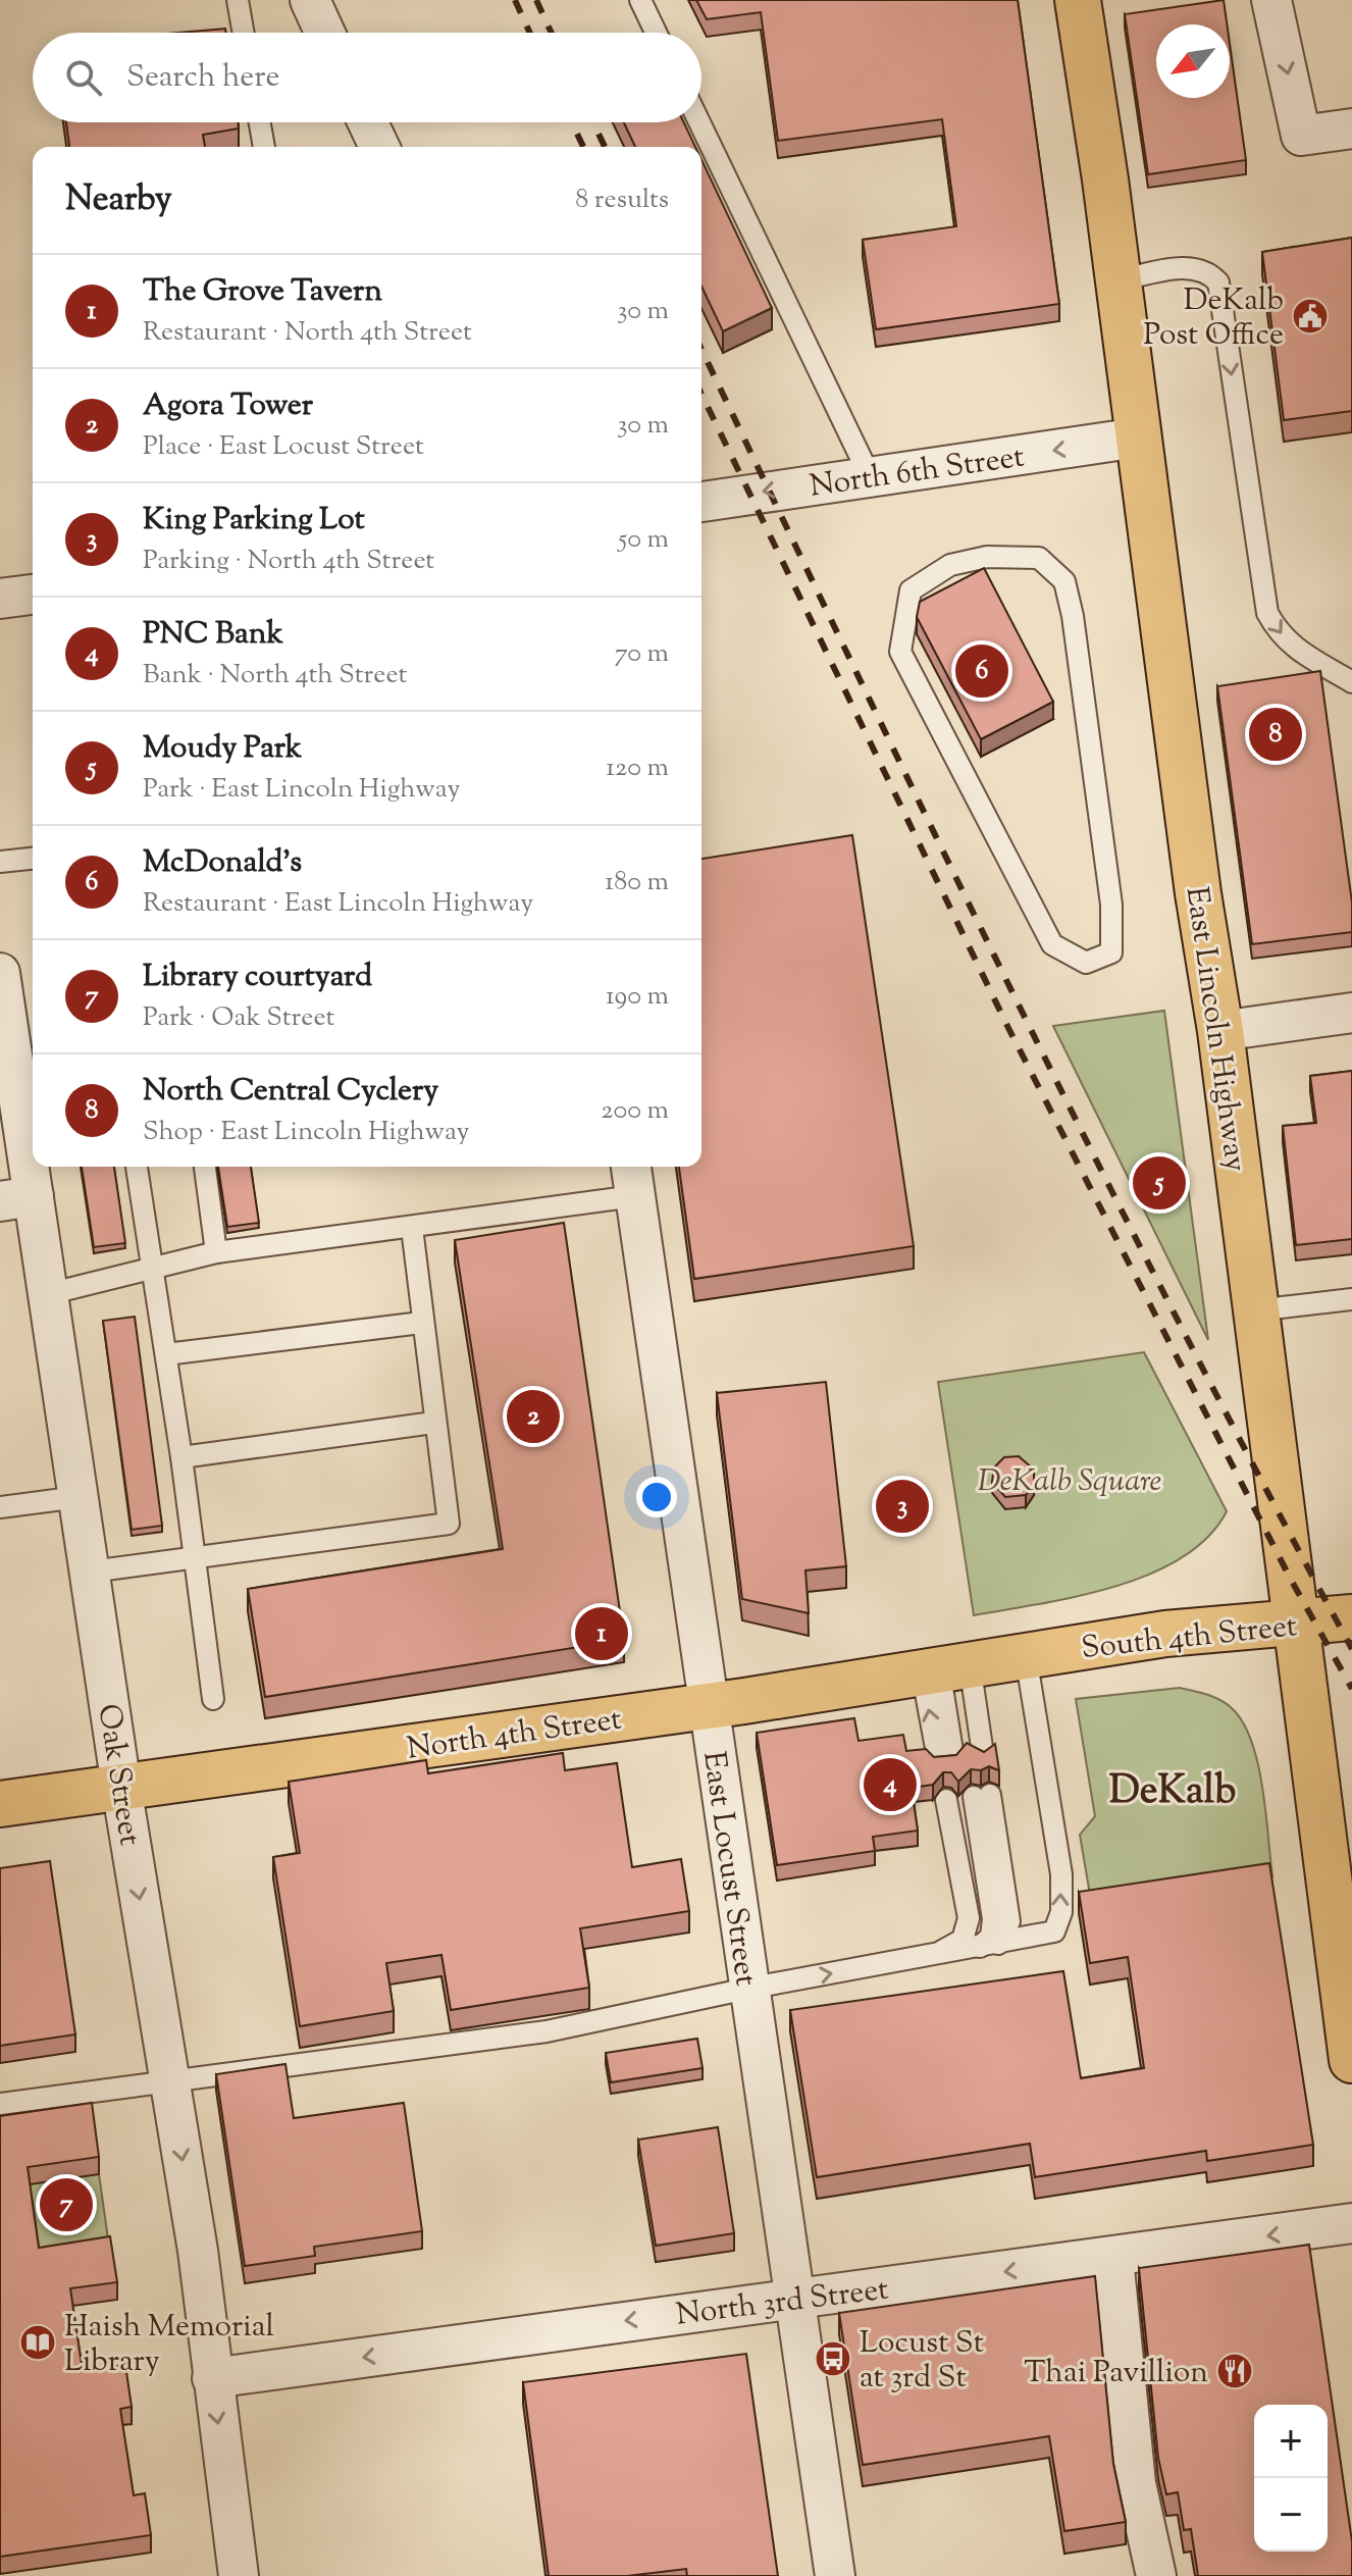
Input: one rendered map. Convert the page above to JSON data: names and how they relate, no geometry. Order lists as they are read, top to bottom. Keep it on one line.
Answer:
{"streets":{"main road":["East Lincoln Highway","South 4th Street","North 4th Street"],"street":["North 6th Street","Oak Street","East Locust Street","North 3rd Street"]},"crossings":[["North 6th Street","East Lincoln Highway"],["East Lincoln Highway","South 4th Street"],["South 4th Street","North 4th Street"],["North 4th Street","Oak Street"],["North 4th Street","East Locust Street"],["Oak Street","North 3rd Street"],["East Locust Street","North 3rd Street"]],"one_way":["North 6th Street","Oak Street","North 3rd Street"],"districts":["DeKalb"],"parks":["DeKalb Square"],"places":{"public building":["DeKalb Post Office"],"library":["Haish Memorial Library"],"bus stop":["Locust St at 3rd St"],"restaurant":["Thai Pavillion"]},"north":"bottom left","page":{"search":"Search here","heading":["Nearby","8 results"],"list":[{"mark":"1","name":"The Grove Tavern","note":"Restaurant · North 4th Street","value":"30 m"},{"mark":"2","name":"Agora Tower","note":"Place · East Locust Street","value":"30 m"},{"mark":"3","name":"King Parking Lot","note":"Parking · North 4th Street","value":"50 m"},{"mark":"4","name":"PNC Bank","note":"Bank · North 4th Street","value":"70 m"},{"mark":"5","name":"Moudy Park","note":"Park · East Lincoln Highway","value":"120 m"},{"mark":"6","name":"McDonald's","note":"Restaurant · East Lincoln Highway","value":"180 m"},{"mark":"7","name":"Library courtyard","note":"Park · Oak Street","value":"190 m"},{"mark":"8","name":"North Central Cyclery","note":"Shop · East Lincoln Highway","value":"200 m"}],"pins":["6","8","5","2","3","1","4","7"],"map_buttons":["+","−"]}}
